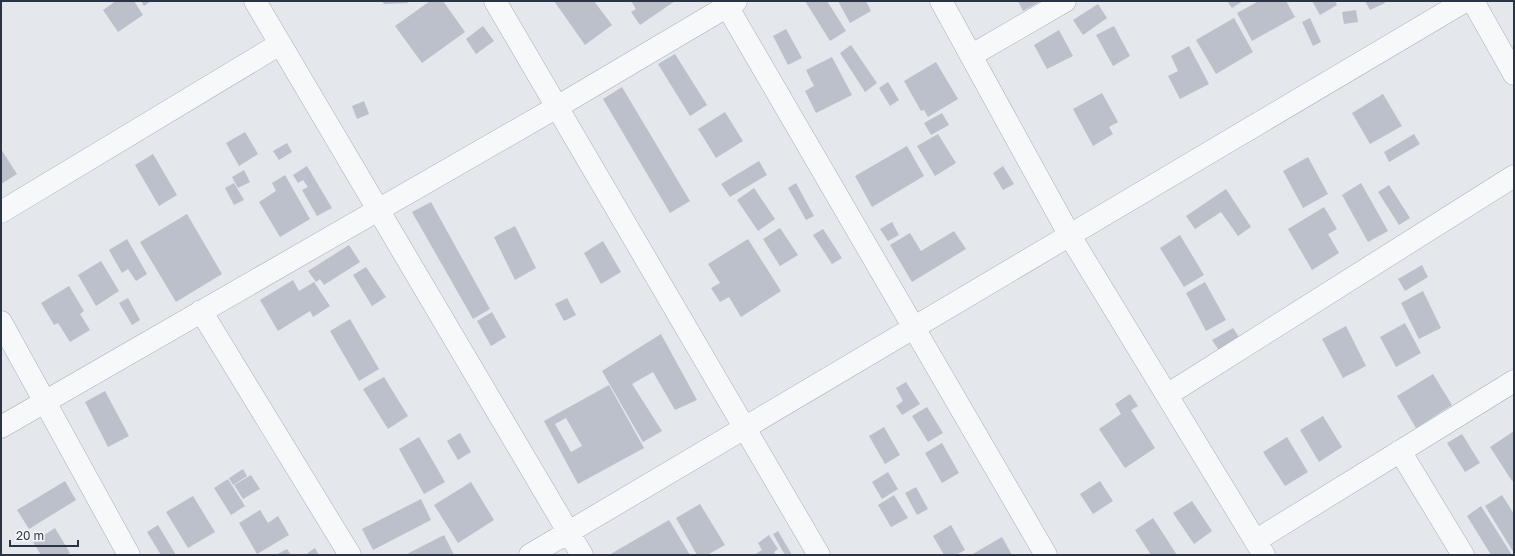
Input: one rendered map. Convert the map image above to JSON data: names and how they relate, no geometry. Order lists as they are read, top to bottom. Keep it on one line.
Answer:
{"scale_bar":"20 m"}
